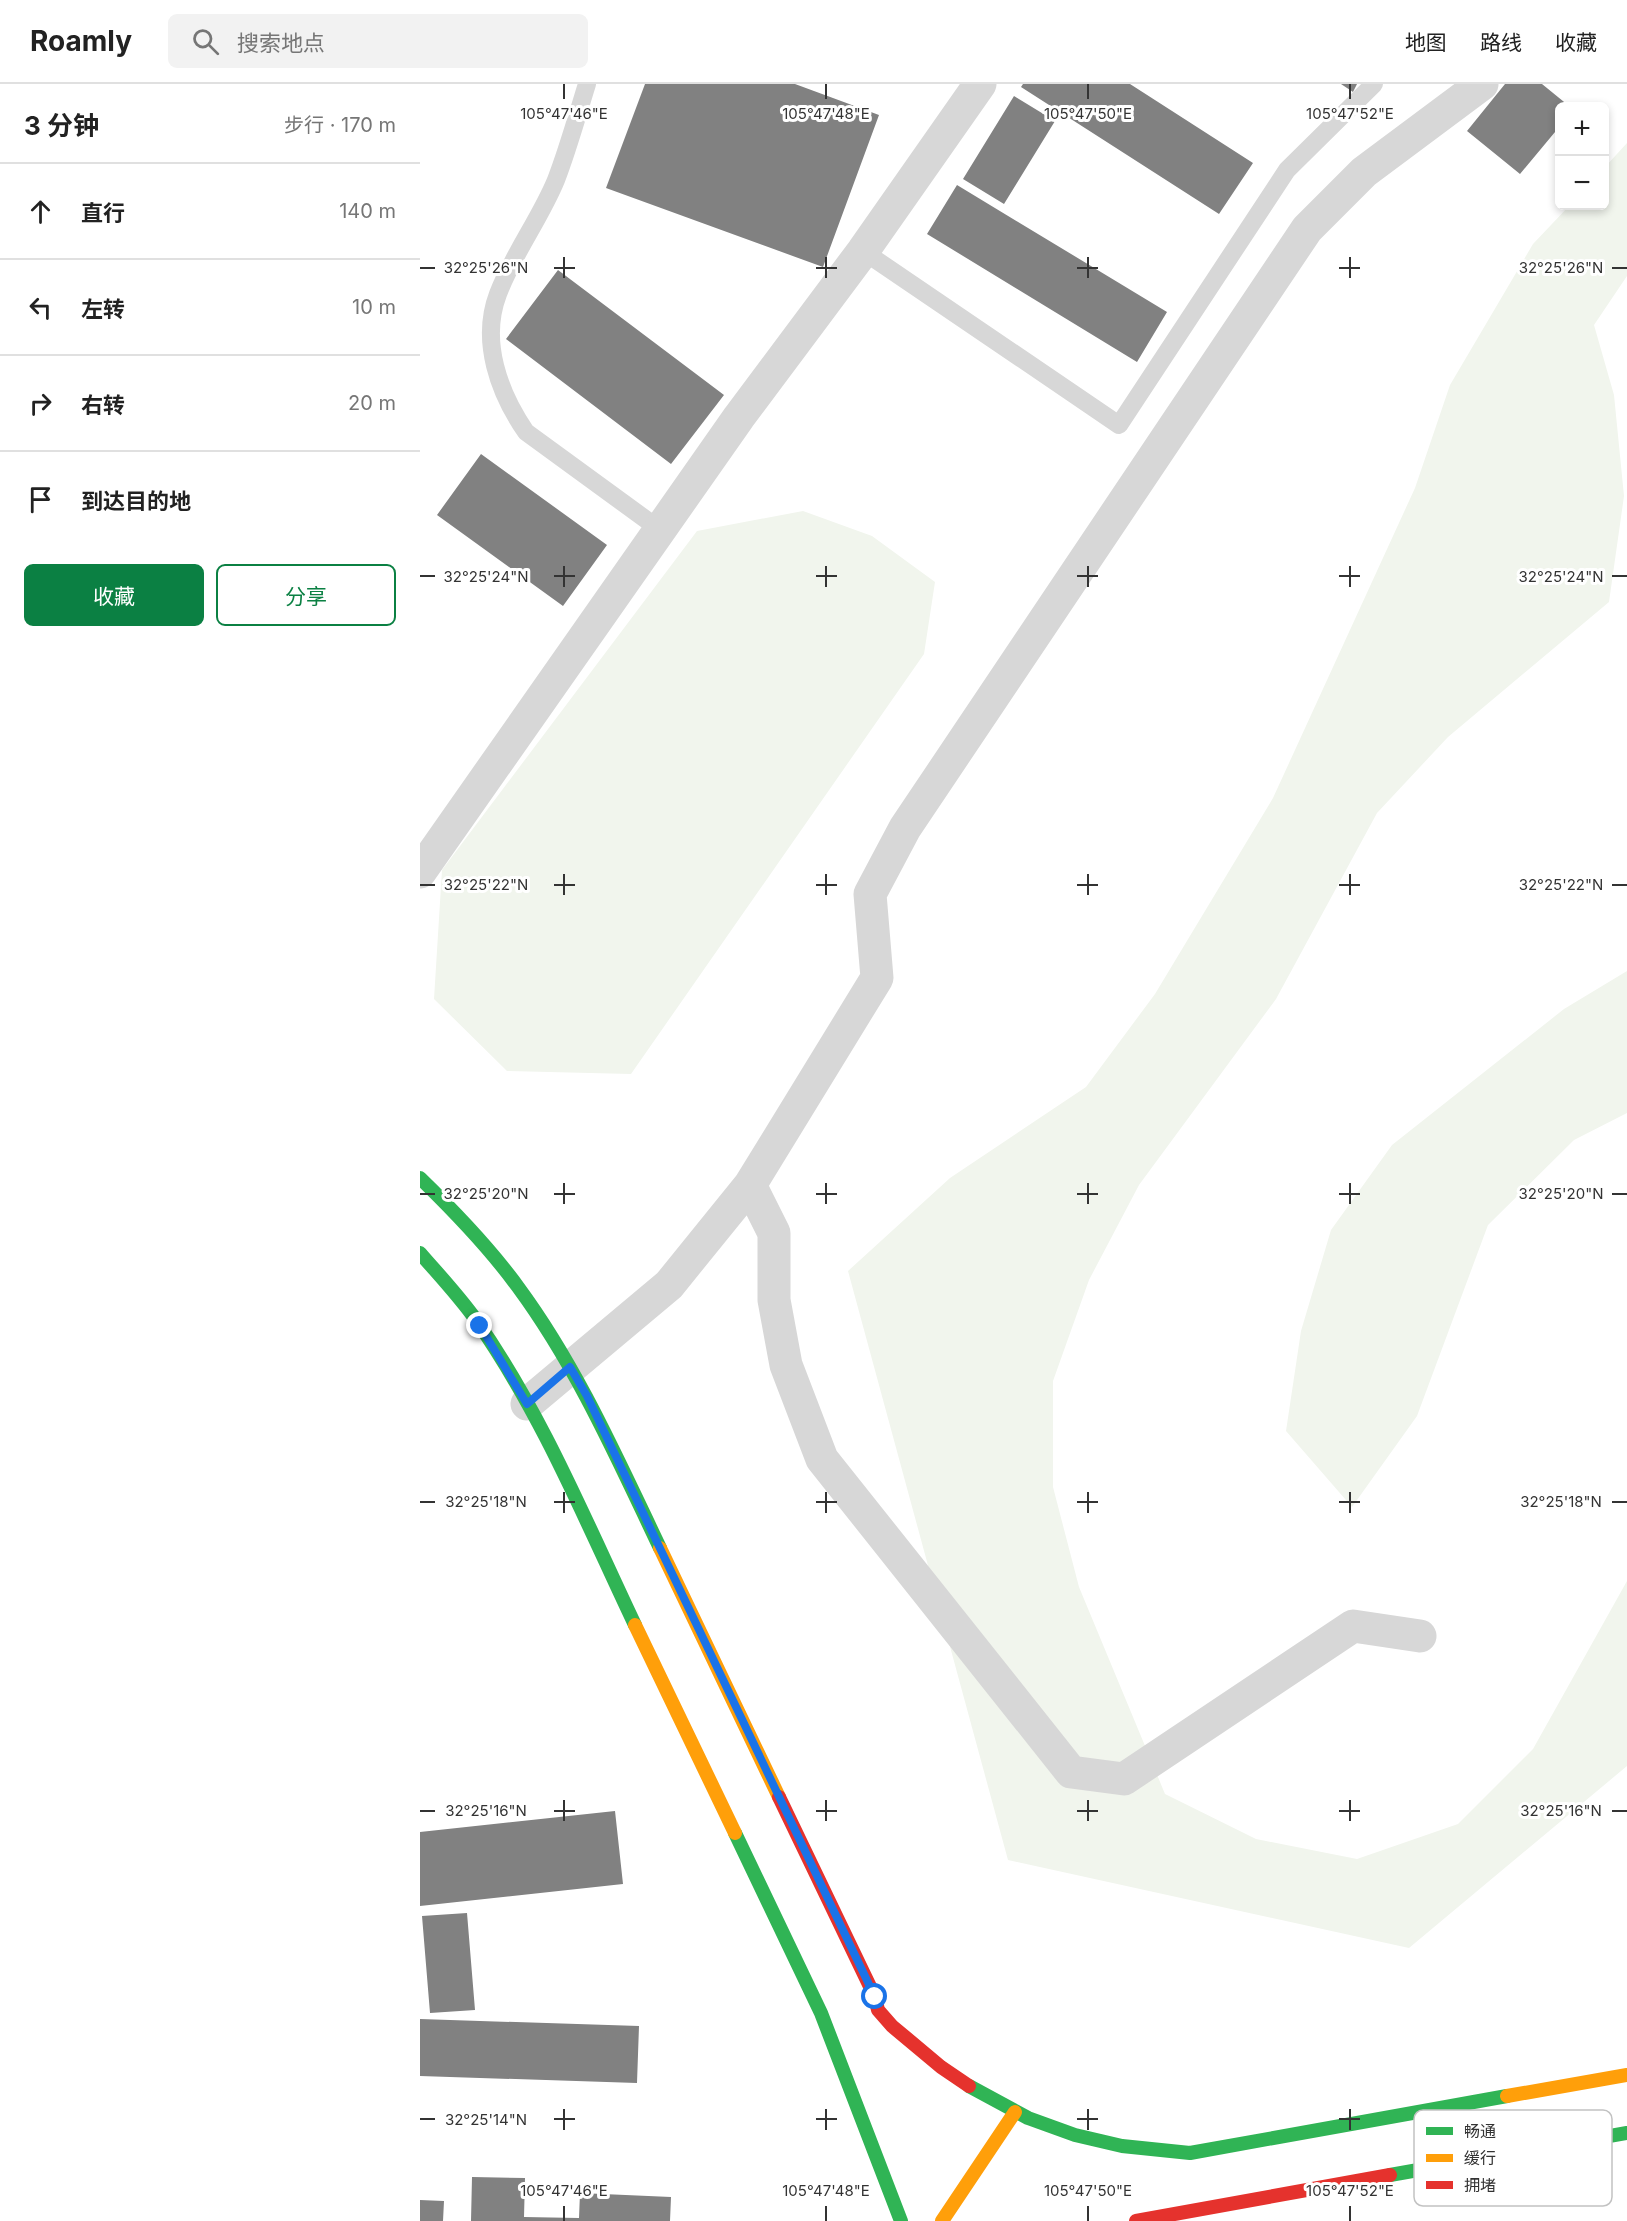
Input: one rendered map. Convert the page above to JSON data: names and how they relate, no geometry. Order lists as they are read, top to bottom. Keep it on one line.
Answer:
{"legend":["畅通","缓行","拥堵"],"page":{"header":"Roamly","search":"搜索地点","nav":["地图","路线","收藏"],"heading":["3 分钟","步行 · 170 m"],"map_buttons":["+","−"],"list":[["直行","140 m"],["左转","10 m"],["右转","20 m"],"到达目的地"],"buttons":["收藏","分享"]},"coordinates":["105°47'46\"E","105°47'48\"E","105°47'50\"E","105°47'52\"E","32°25'26\"N","32°25'24\"N","32°25'22\"N","32°25'20\"N","32°25'18\"N","32°25'16\"N","32°25'14\"N"]}
